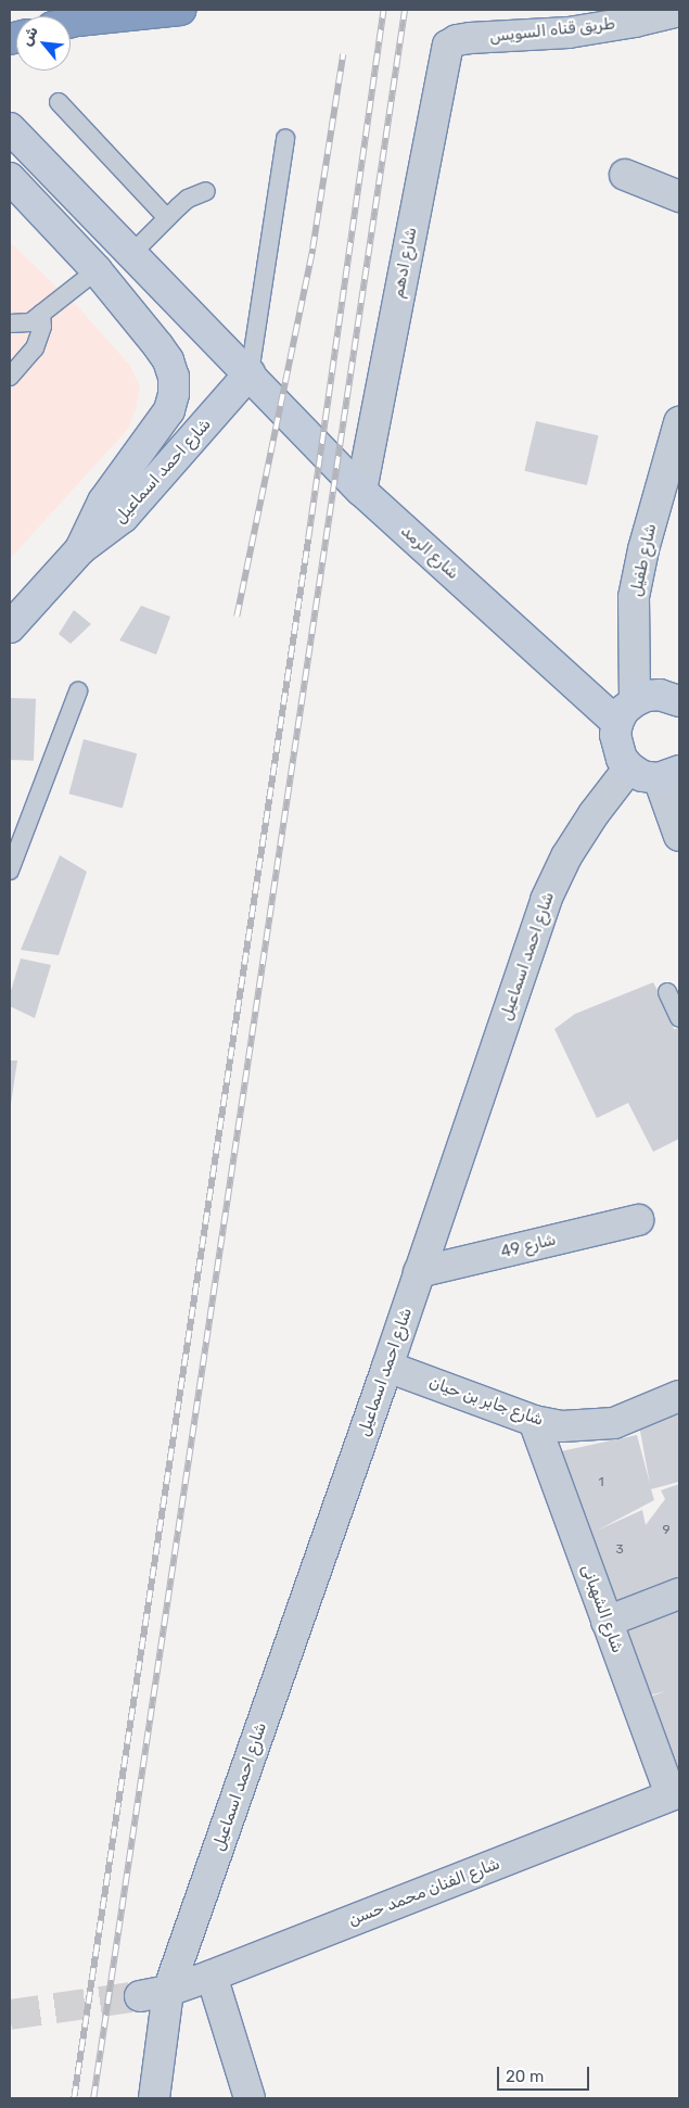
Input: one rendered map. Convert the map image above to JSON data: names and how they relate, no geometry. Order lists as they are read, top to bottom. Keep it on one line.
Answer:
{"streets":{"main road":["شارع احمد اسماعيل","شارع الرمد"],"street":["طريق قناه السويس","شارع ادهم","شارع طفيل","شارع 49","شارع جابر بن حيان","شارع الشهبانى","شارع الفنان محمد حسن"]},"crossings":[["طريق قناه السويس","شارع ادهم"],["شارع ادهم","شارع الرمد"],["شارع احمد اسماعيل","شارع الرمد"],["شارع احمد اسماعيل","شارع 49"],["شارع احمد اسماعيل","شارع جابر بن حيان"],["شارع احمد اسماعيل","شارع الفنان محمد حسن"],["شارع الرمد","شارع طفيل"],["شارع جابر بن حيان","شارع الشهبانى"],["شارع الشهبانى","شارع الفنان محمد حسن"]],"house_numbers":["1","9","3"],"scale_bar":"20 m","north":"top left"}
